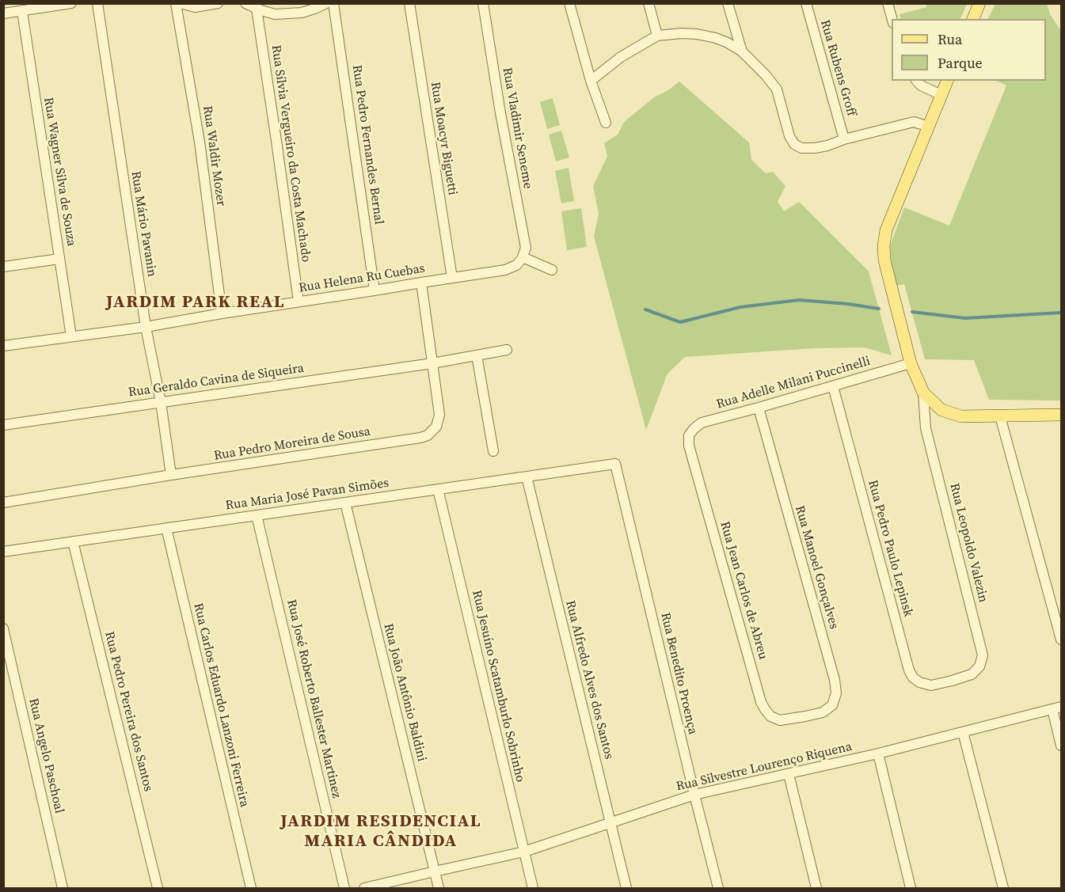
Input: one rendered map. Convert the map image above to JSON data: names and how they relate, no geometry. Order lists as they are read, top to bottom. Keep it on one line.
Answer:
{"streets":{"street":["Rua Rubens Groff","Rua Vladimir Seneme","Rua Moacyr Biguetti","Rua Pedro Fernandes Bernal","Rua Sílvia Vergueiro da Costa Machado","Rua Waldir Mozer","Rua Wagner Silva de Souza","Rua Mário Pavanin","Rua Helena Ru Cuebas","Rua Geraldo Cavina de Siqueira","Rua Adelle Milani Puccinelli","Rua Pedro Moreira de Sousa","Rua Maria José Pavan Simões","Rua Leopoldo Valezin","Rua Pedro Paulo Lepinsk","Rua Manoel Gonçalves","Rua Jean Carlos de Abreu","Rua Benedito Proença","Rua Alfredo Alves dos Santos","Rua Jesuíno Scatamburlo Sobrinho","Rua João Antônio Baldini","Rua José Roberto Ballester Martinez","Rua Carlos Eduardo Lanzoni Ferreira","Rua Pedro Pereira dos Santos","Rua Angelo Paschoal","Rua Silvestre Lourenço Riquena"]},"crossings":[["Rua Vladimir Seneme","Rua Helena Ru Cuebas"],["Rua Moacyr Biguetti","Rua Helena Ru Cuebas"],["Rua Pedro Fernandes Bernal","Rua Helena Ru Cuebas"],["Rua Sílvia Vergueiro da Costa Machado","Rua Helena Ru Cuebas"],["Rua Waldir Mozer","Rua Helena Ru Cuebas"],["Rua Wagner Silva de Souza","Rua Helena Ru Cuebas"],["Rua Mário Pavanin","Rua Helena Ru Cuebas"],["Rua Mário Pavanin","Rua Geraldo Cavina de Siqueira"],["Rua Mário Pavanin","Rua Pedro Moreira de Sousa"],["Rua Helena Ru Cuebas","Rua Pedro Moreira de Sousa"],["Rua Geraldo Cavina de Siqueira","Rua Pedro Moreira de Sousa"],["Rua Adelle Milani Puccinelli","Rua Pedro Paulo Lepinsk"],["Rua Adelle Milani Puccinelli","Rua Manoel Gonçalves"],["Rua Adelle Milani Puccinelli","Rua Jean Carlos de Abreu"],["Rua Maria José Pavan Simões","Rua Benedito Proença"],["Rua Maria José Pavan Simões","Rua Alfredo Alves dos Santos"],["Rua Maria José Pavan Simões","Rua Jesuíno Scatamburlo Sobrinho"],["Rua Maria José Pavan Simões","Rua João Antônio Baldini"],["Rua Maria José Pavan Simões","Rua José Roberto Ballester Martinez"],["Rua Maria José Pavan Simões","Rua Carlos Eduardo Lanzoni Ferreira"],["Rua Maria José Pavan Simões","Rua Pedro Pereira dos Santos"],["Rua Leopoldo Valezin","Rua Pedro Paulo Lepinsk"],["Rua Manoel Gonçalves","Rua Jean Carlos de Abreu"],["Rua Benedito Proença","Rua Silvestre Lourenço Riquena"],["Rua Alfredo Alves dos Santos","Rua Silvestre Lourenço Riquena"],["Rua Jesuíno Scatamburlo Sobrinho","Rua Silvestre Lourenço Riquena"],["Rua João Antônio Baldini","Rua Silvestre Lourenço Riquena"]],"districts":["JARDIM PARK REAL","JARDIM RESIDENCIAL MARIA CÂNDIDA"],"legend":["Rua","Parque"]}
